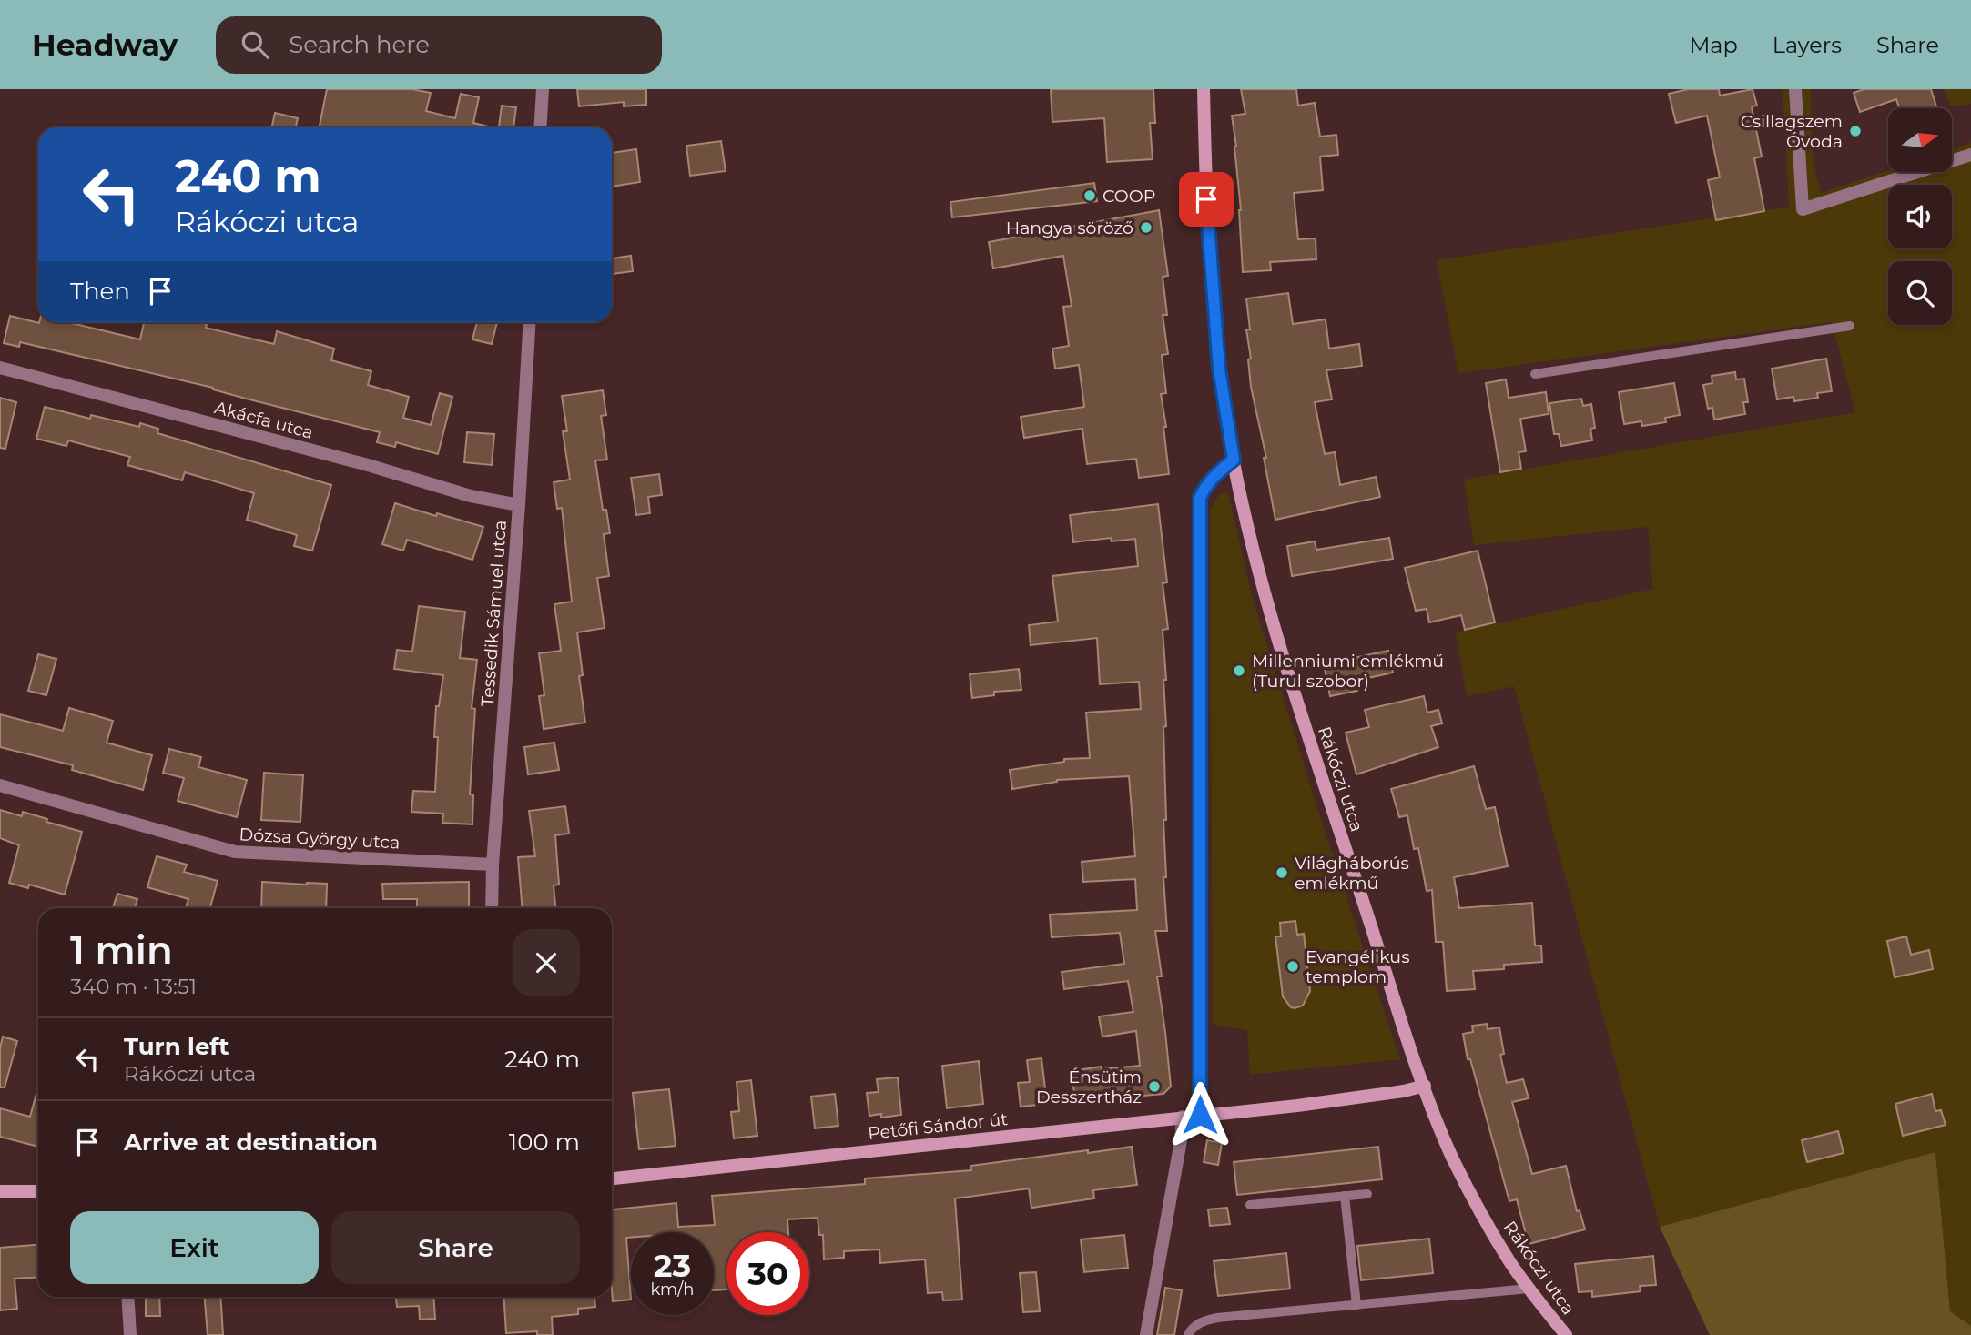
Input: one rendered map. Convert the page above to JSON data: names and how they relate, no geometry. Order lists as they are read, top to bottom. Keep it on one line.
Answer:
{"streets":{"main road":["Rákóczi utca","Petőfi Sándor út"],"street":["Akácfa utca","Tessedik Sámuel utca","Dózsa György utca"]},"crossings":[["Akácfa utca","Tessedik Sámuel utca"],["Tessedik Sámuel utca","Dózsa György utca"],["Rákóczi utca","Petőfi Sándor út"]],"places":["Csillagszem Óvoda","COOP","Hangya söröző","Millenniumi emlékmű (Turul szobor)","Világháborús emlékmű","Evangélikus templom","Énsütim Desszertház"],"north":"right","page":{"header":"Headway","search":"Search here","nav":["Map","Layers","Share"],"turn":["240 m","Rákóczi utca"],"then":"Then","heading":["1 min","340 m · 13:51"],"list":[{"name":"Turn left","note":"Rákóczi utca","value":"240 m"},{"name":"Arrive at destination","value":"100 m"}],"buttons":["Exit","Share"],"speed":"23 km/h","limit":"30"}}
